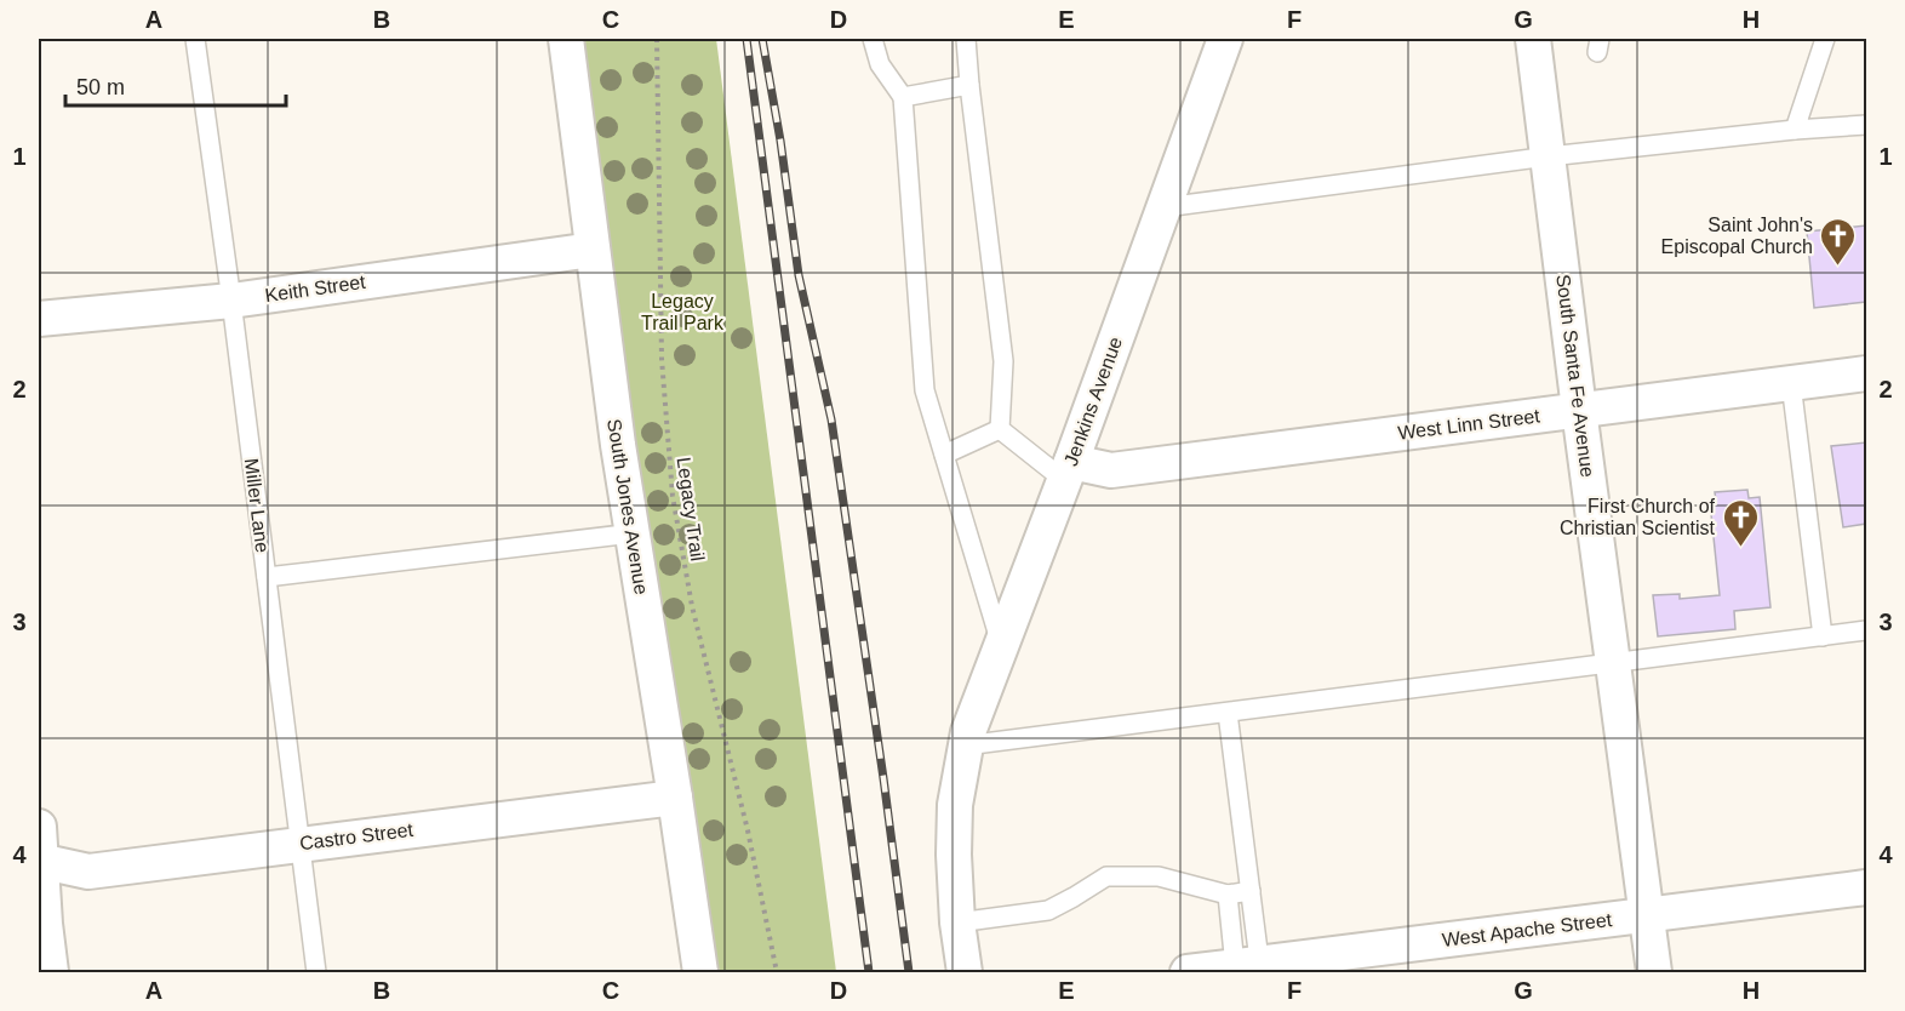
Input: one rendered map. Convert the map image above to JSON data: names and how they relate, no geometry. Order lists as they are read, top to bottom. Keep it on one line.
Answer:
{"streets":{"street":["Keith Street","South Santa Fe Avenue","Jenkins Avenue","West Linn Street","South Jones Avenue","Castro Street","West Apache Street"],"lane":["Miller Lane"],"path":["Legacy Trail"]},"crossings":[["Keith Street","Miller Lane"],["Keith Street","South Jones Avenue"],["South Santa Fe Avenue","West Linn Street"],["South Santa Fe Avenue","West Apache Street"],["Jenkins Avenue","West Linn Street"],["Miller Lane","Castro Street"],["South Jones Avenue","Castro Street"]],"parks":["Legacy Trail Park"],"places":{"church":["Saint John's Episcopal Church","First Church of Christian Scientist"]},"scale_bar":"50 m","grid":{"columns":["A","B","C","D","E","F","G","H"],"rows":["1","2","3","4"]}}
